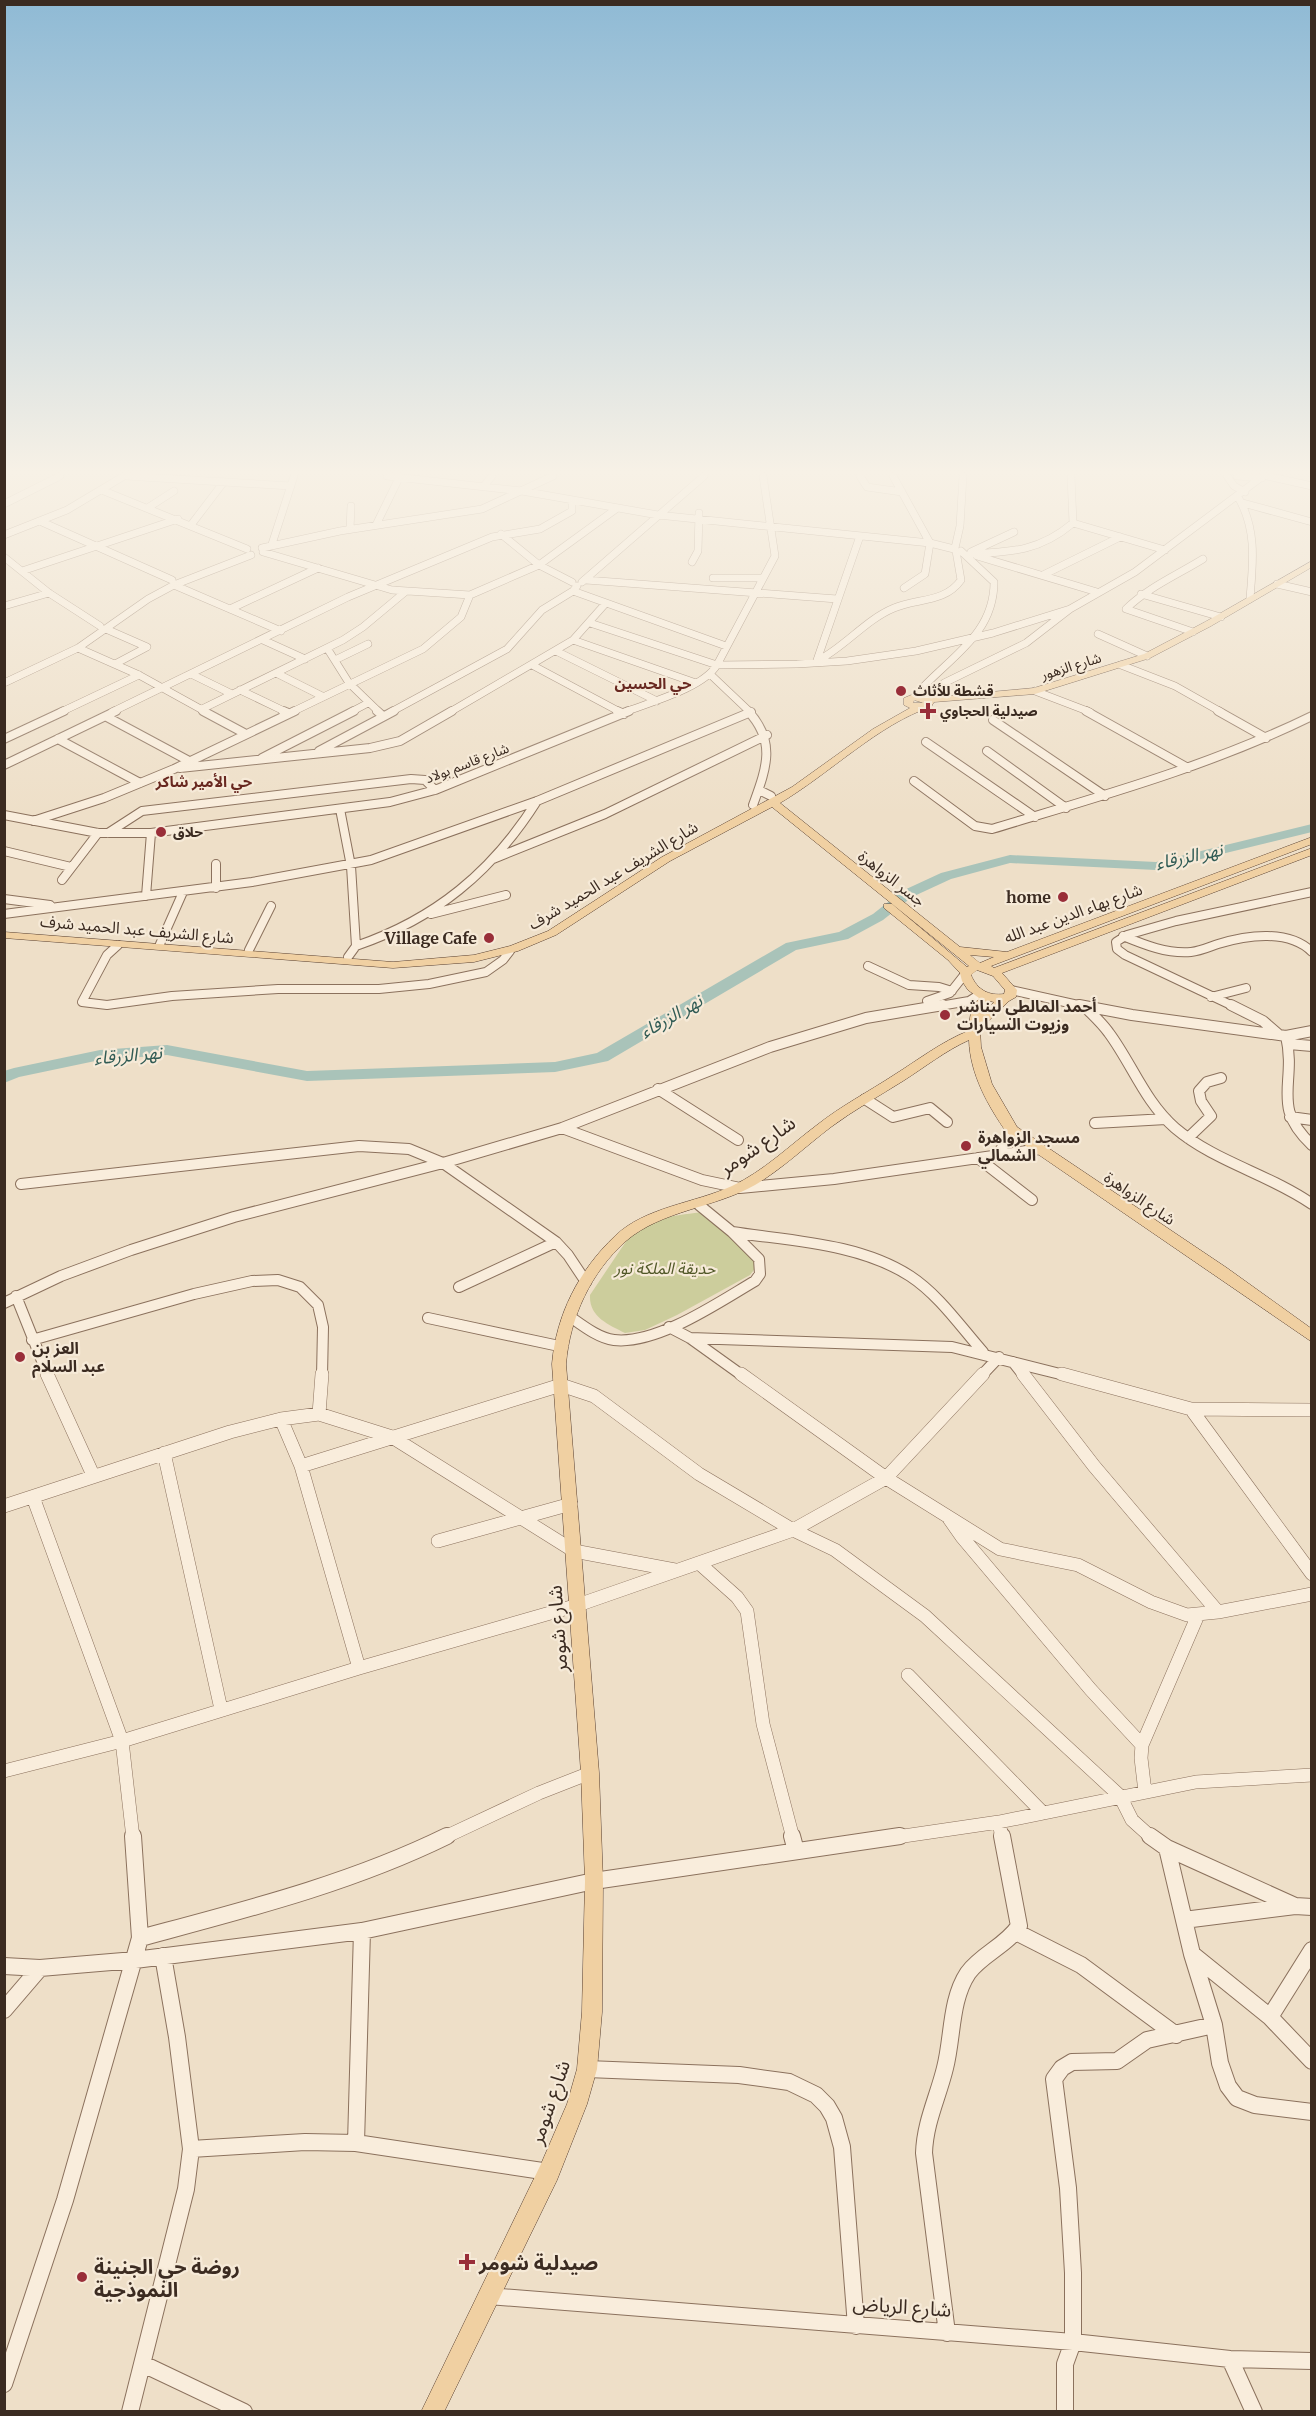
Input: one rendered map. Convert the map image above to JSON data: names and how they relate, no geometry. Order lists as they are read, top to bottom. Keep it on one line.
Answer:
{"streets":{"main road":["شارع الزهور","شارع الشريف عبد الحميد شرف","جسر الزواهرة","شارع بهاء الدين عبد الله","شارع شومر","شارع الزواهرة"],"street":["شارع قاسم بولاد","شارع الرياض"]},"crossings":[["شارع الزهور","شارع الشريف عبد الحميد شرف"],["شارع الشريف عبد الحميد شرف","جسر الزواهرة"],["شارع شومر","شارع الزواهرة"],["شارع شومر","شارع الرياض"]],"districts":["حي الحسين","حي الأمير شاكر"],"water":["نهر الزرقاء"],"parks":["حديقة الملكة نور"],"places":{"other":["قشطة للأثاث","حلاق","home","Village Cafe","أحمد المالطي لبناشر وزيوت السيارات","مسجد الزواهرة الشمالي","العز بن عبد السلام","روضة حي الجنينة النموذجية"],"health":["صيدلية الحجاوي","صيدلية شومر"]}}
